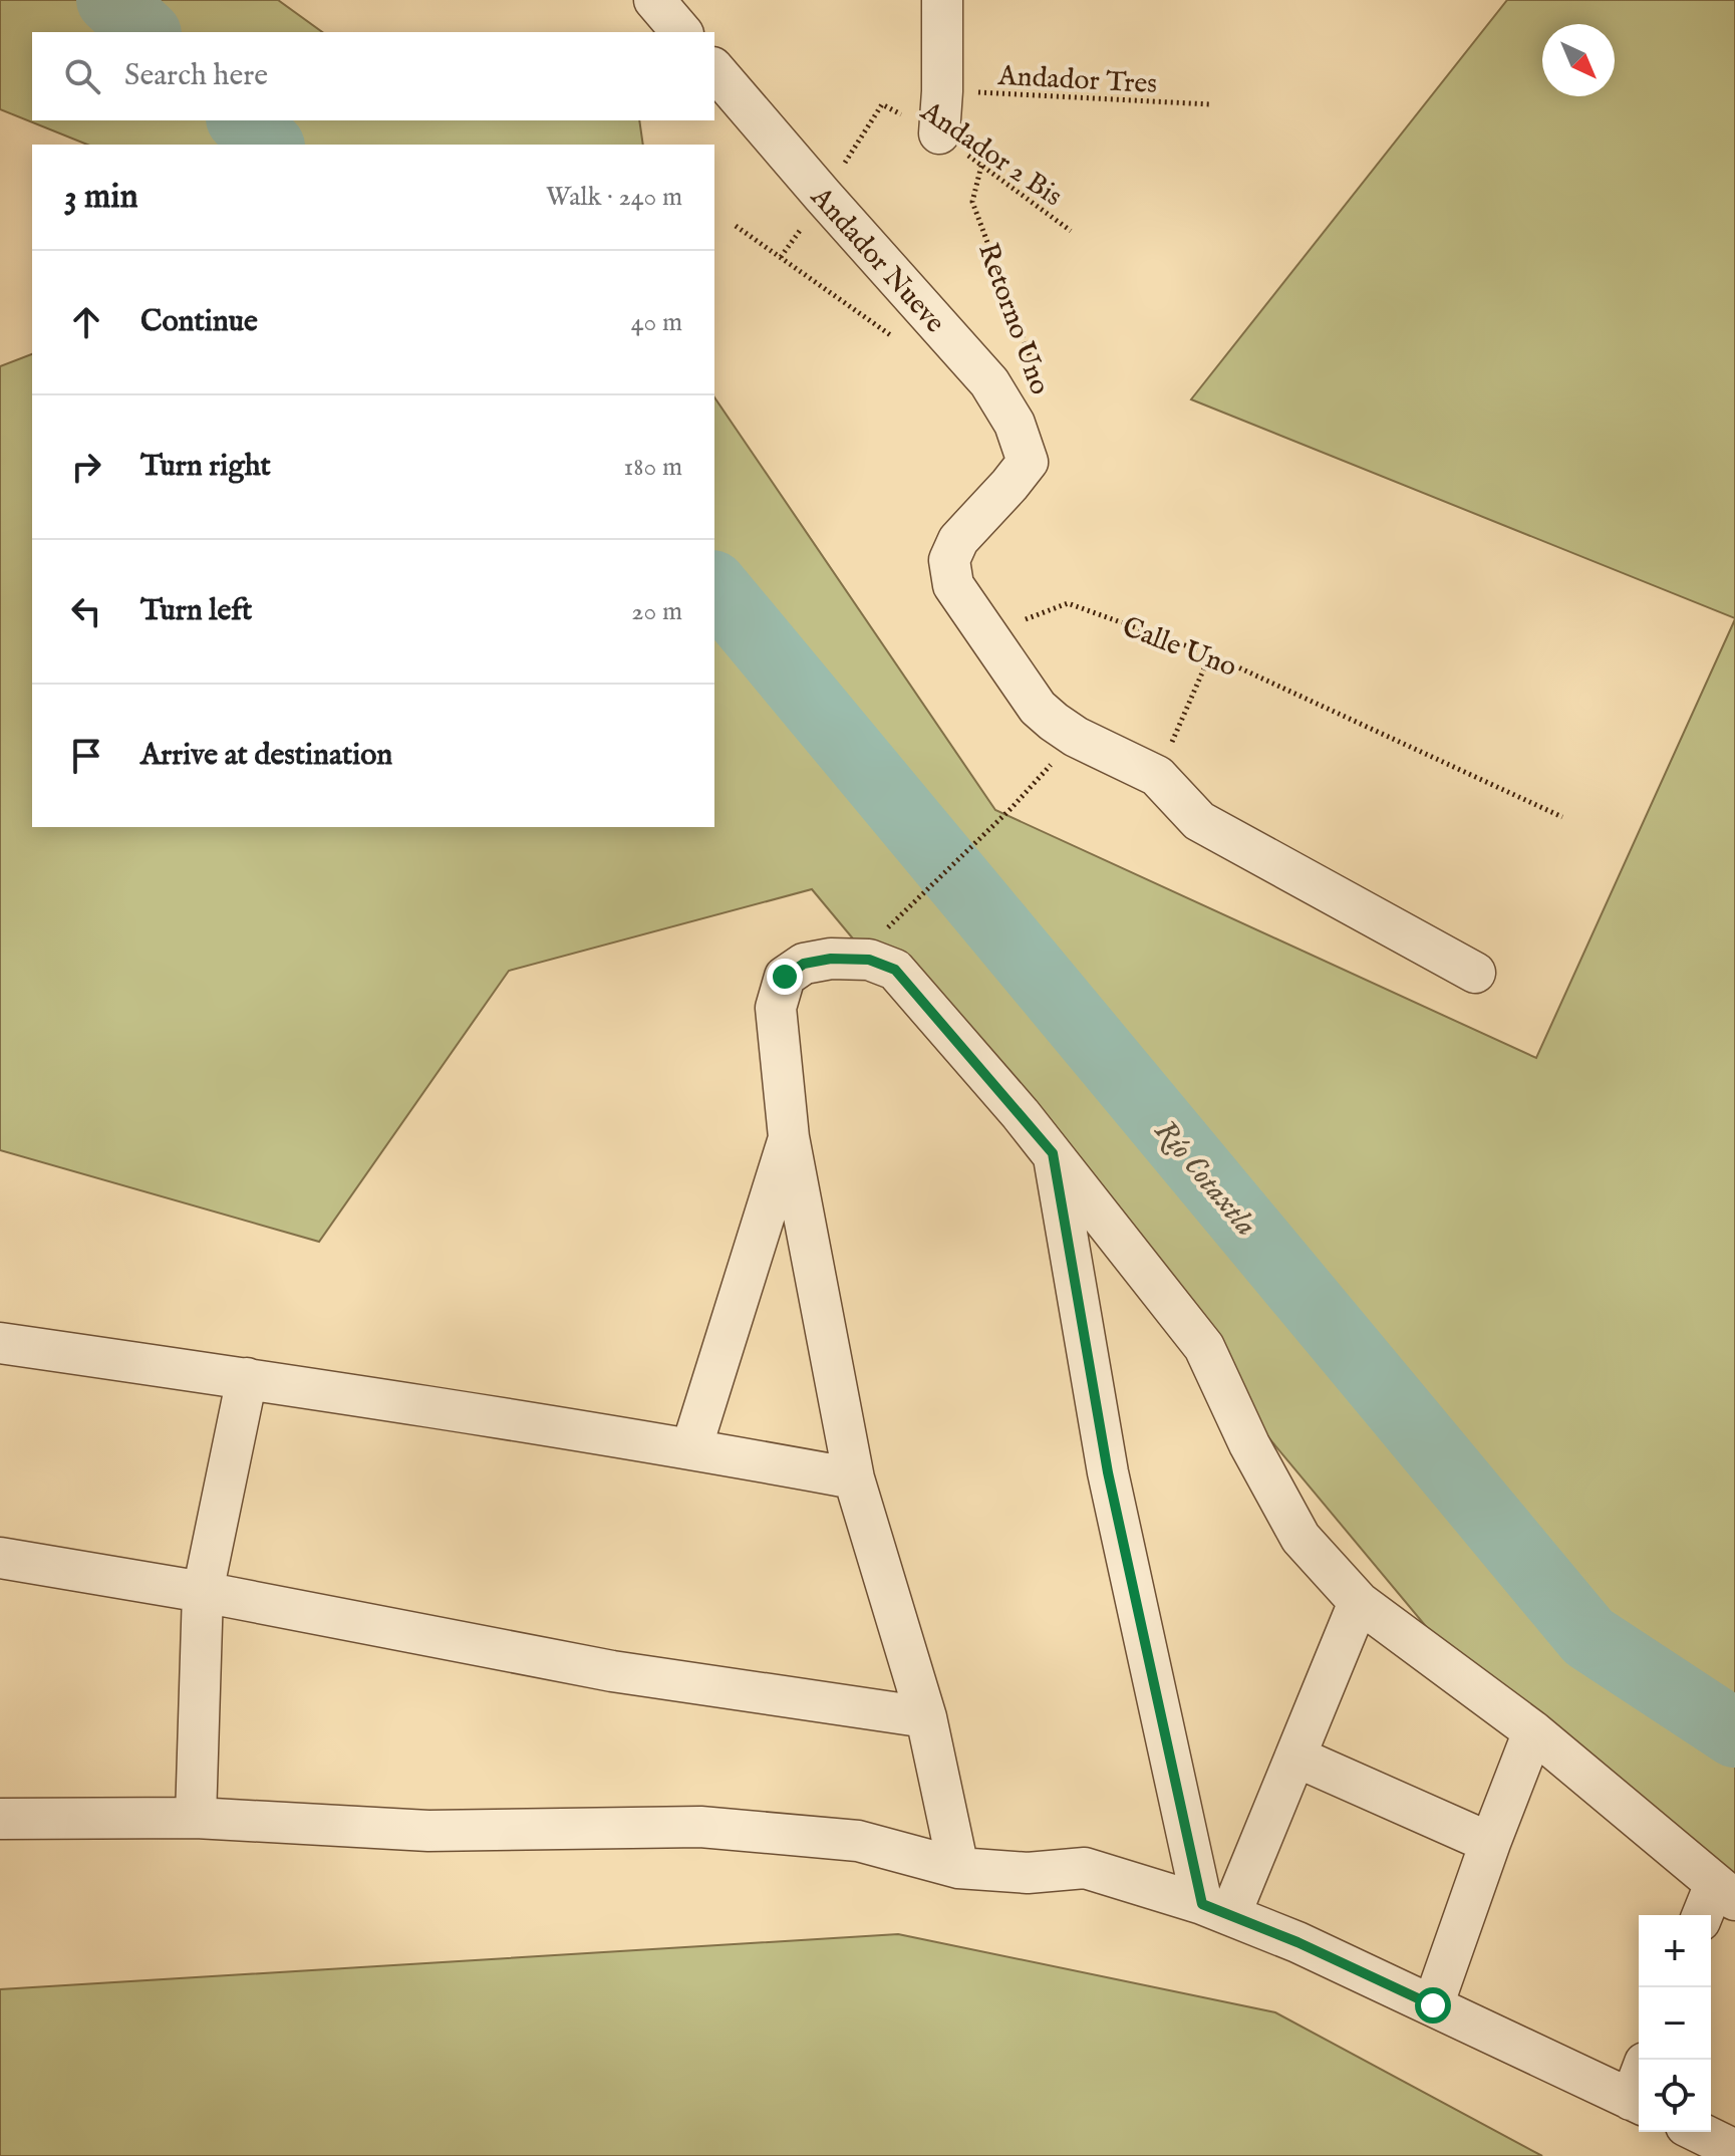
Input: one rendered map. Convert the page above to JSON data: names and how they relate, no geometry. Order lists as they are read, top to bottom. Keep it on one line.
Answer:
{"streets":{"street":["Andador Nueve"],"path":["Andador Tres","Andador 2 Bis","Retorno Uno","Calle Uno"]},"crossings":[["Andador 2 Bis","Andador Nueve"],["Andador 2 Bis","Retorno Uno"],["Andador Nueve","Calle Uno"]],"water":["Río Cotaxtla"],"north":"bottom right","page":{"search":"Search here","heading":["3 min","Walk · 240 m"],"list":[["Continue","40 m"],["Turn right","180 m"],["Turn left","20 m"],"Arrive at destination"],"map_buttons":["+","−"]}}
